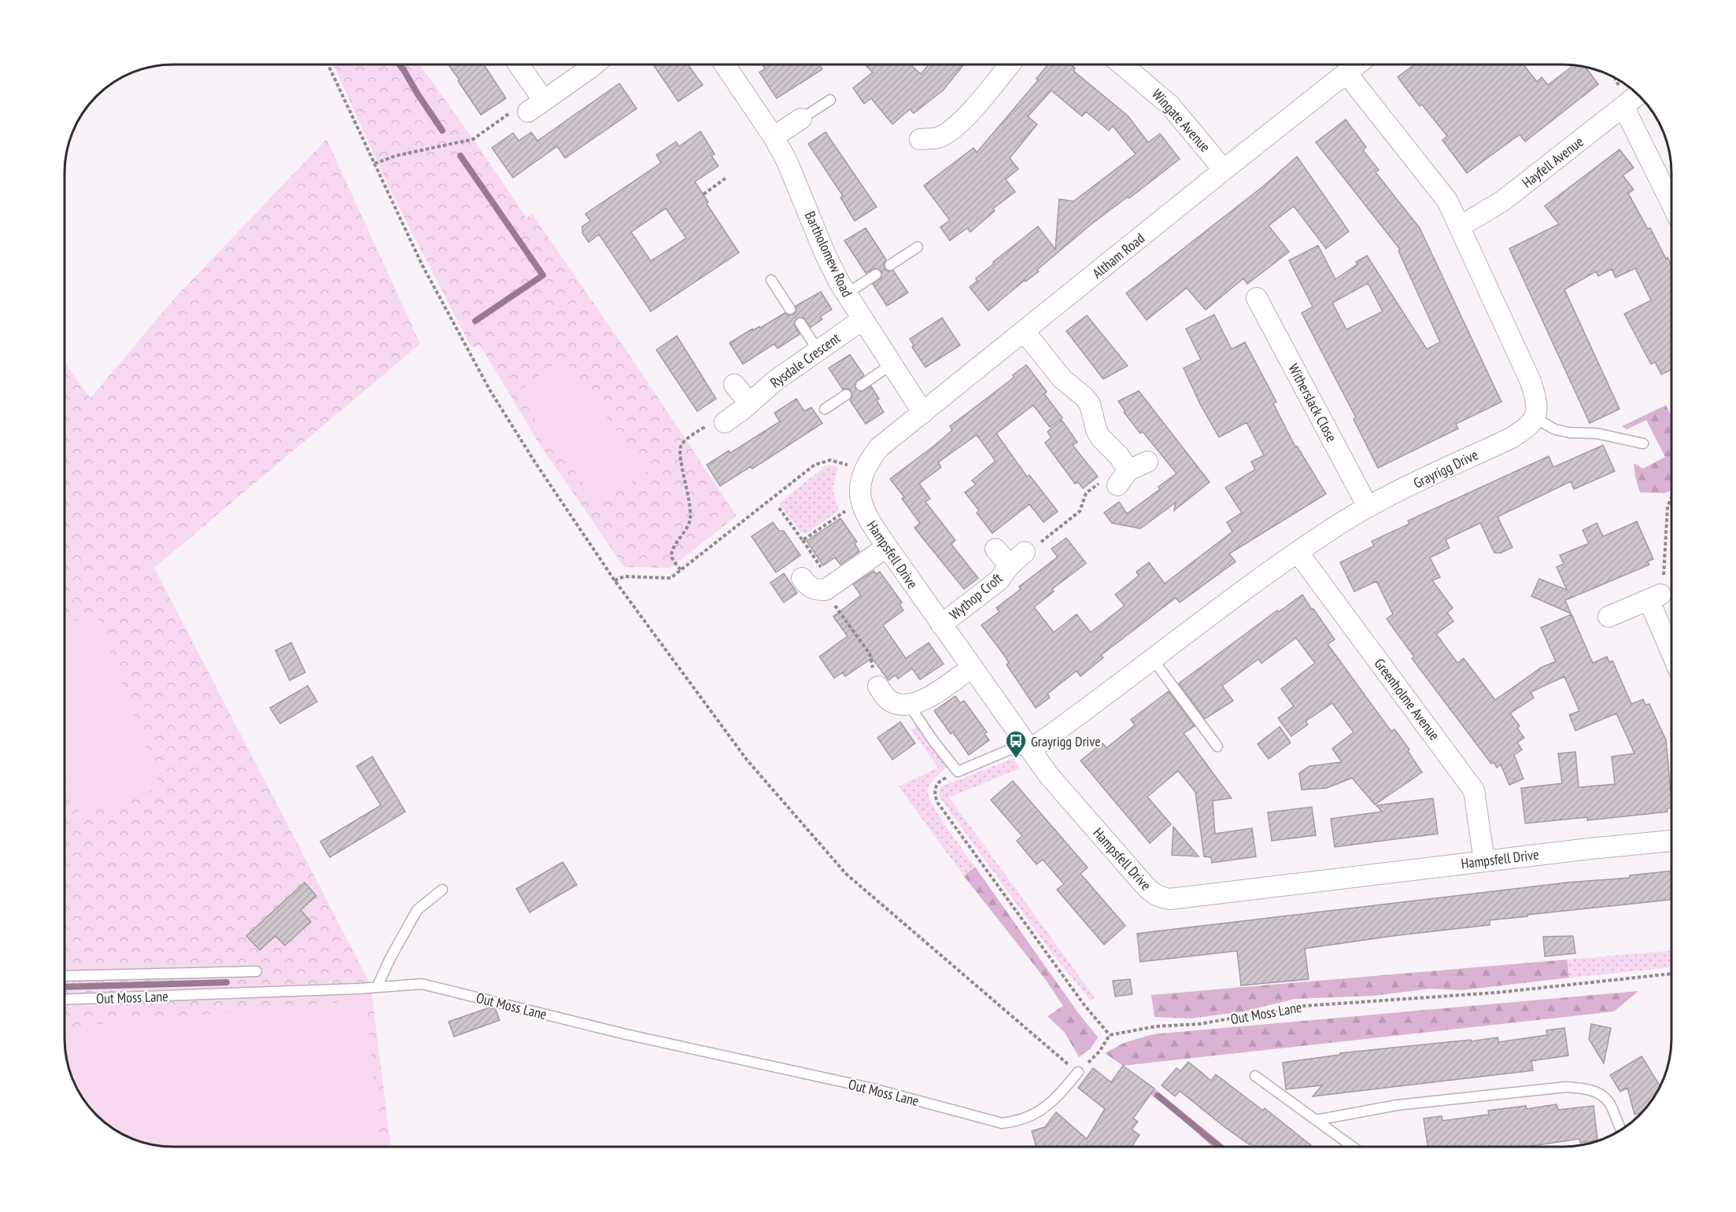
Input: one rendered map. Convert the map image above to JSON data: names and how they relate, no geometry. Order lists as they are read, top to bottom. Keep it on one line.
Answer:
{"streets":{"street":["Wingate Avenue","Hayfell Avenue","Bartholomew Road","Altham Road","Rysdale Crescent","Witherslack Close","Grayrigg Drive","Hampsfell Drive","Wythop Croft","Greenholme Avenue"],"lane":["Out Moss Lane"]},"crossings":[["Wingate Avenue","Altham Road"],["Bartholomew Road","Altham Road"],["Bartholomew Road","Rysdale Crescent"],["Altham Road","Hampsfell Drive"],["Witherslack Close","Grayrigg Drive"],["Grayrigg Drive","Hampsfell Drive"],["Grayrigg Drive","Greenholme Avenue"],["Hampsfell Drive","Wythop Croft"],["Hampsfell Drive","Greenholme Avenue"]],"places":{"bus stop":["Grayrigg Drive"]}}
